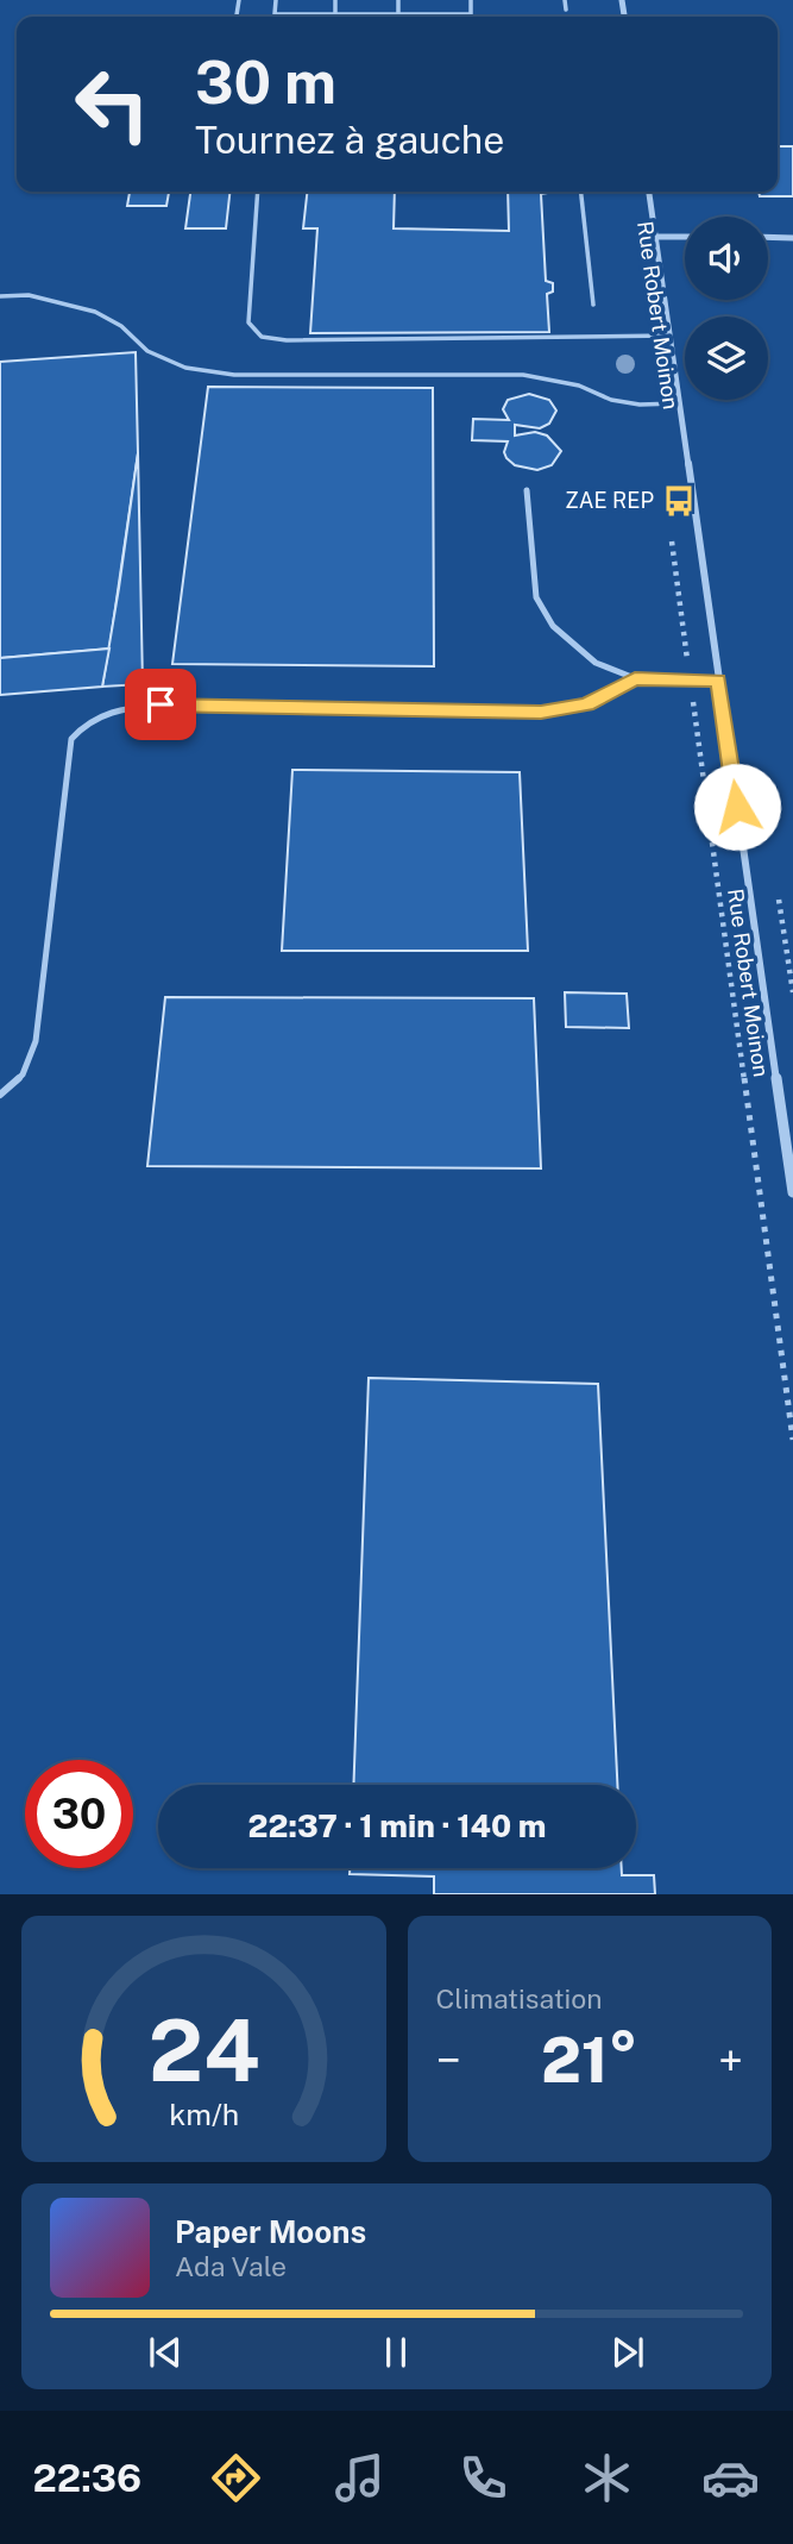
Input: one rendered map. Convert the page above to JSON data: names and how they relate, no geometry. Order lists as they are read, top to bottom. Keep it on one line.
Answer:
{"streets":{"street":["Rue Robert Moinon"]},"places":{"bus stop":["ZAE REP"]},"page":{"turn":["30 m","Tournez à gauche"],"limit":"30","trip":"22:37 · 1 min · 140 m","tile":"Climatisation","heat":["−","21°","+"],"song":["Paper Moons","Ada Vale"],"tabs":"22:36","gauge":["24","km/h"]}}
